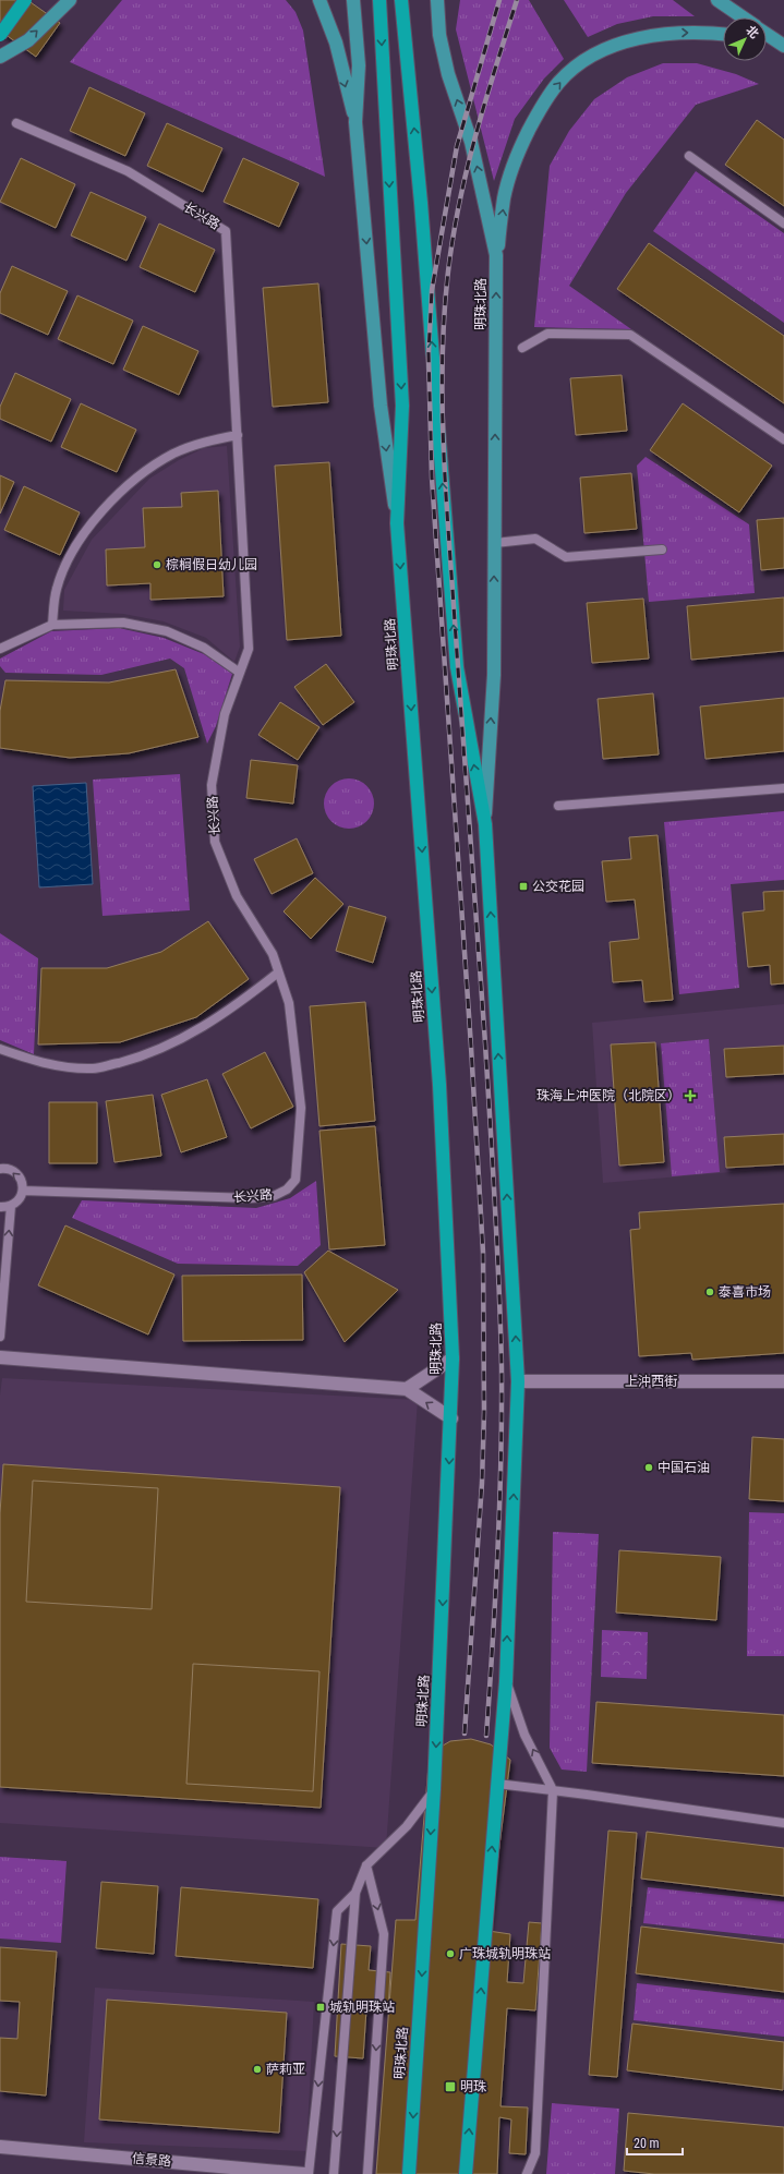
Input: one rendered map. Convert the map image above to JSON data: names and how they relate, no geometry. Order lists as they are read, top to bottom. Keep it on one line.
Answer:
{"streets":{"highway":["明珠北路"],"street":["上沖西街","信景路"],"lane":["长兴路"]},"crossings":[["明珠北路","上沖西街"]],"places":{"other":["棕榈假日幼儿园","泰喜市场","中国石油","广珠城轨明珠站","萨莉亚"],"transit":["公交花园","城轨明珠站","明珠"],"health":["珠海上冲医院（北院区）"]},"scale_bar":"20 m","north":"top right"}
